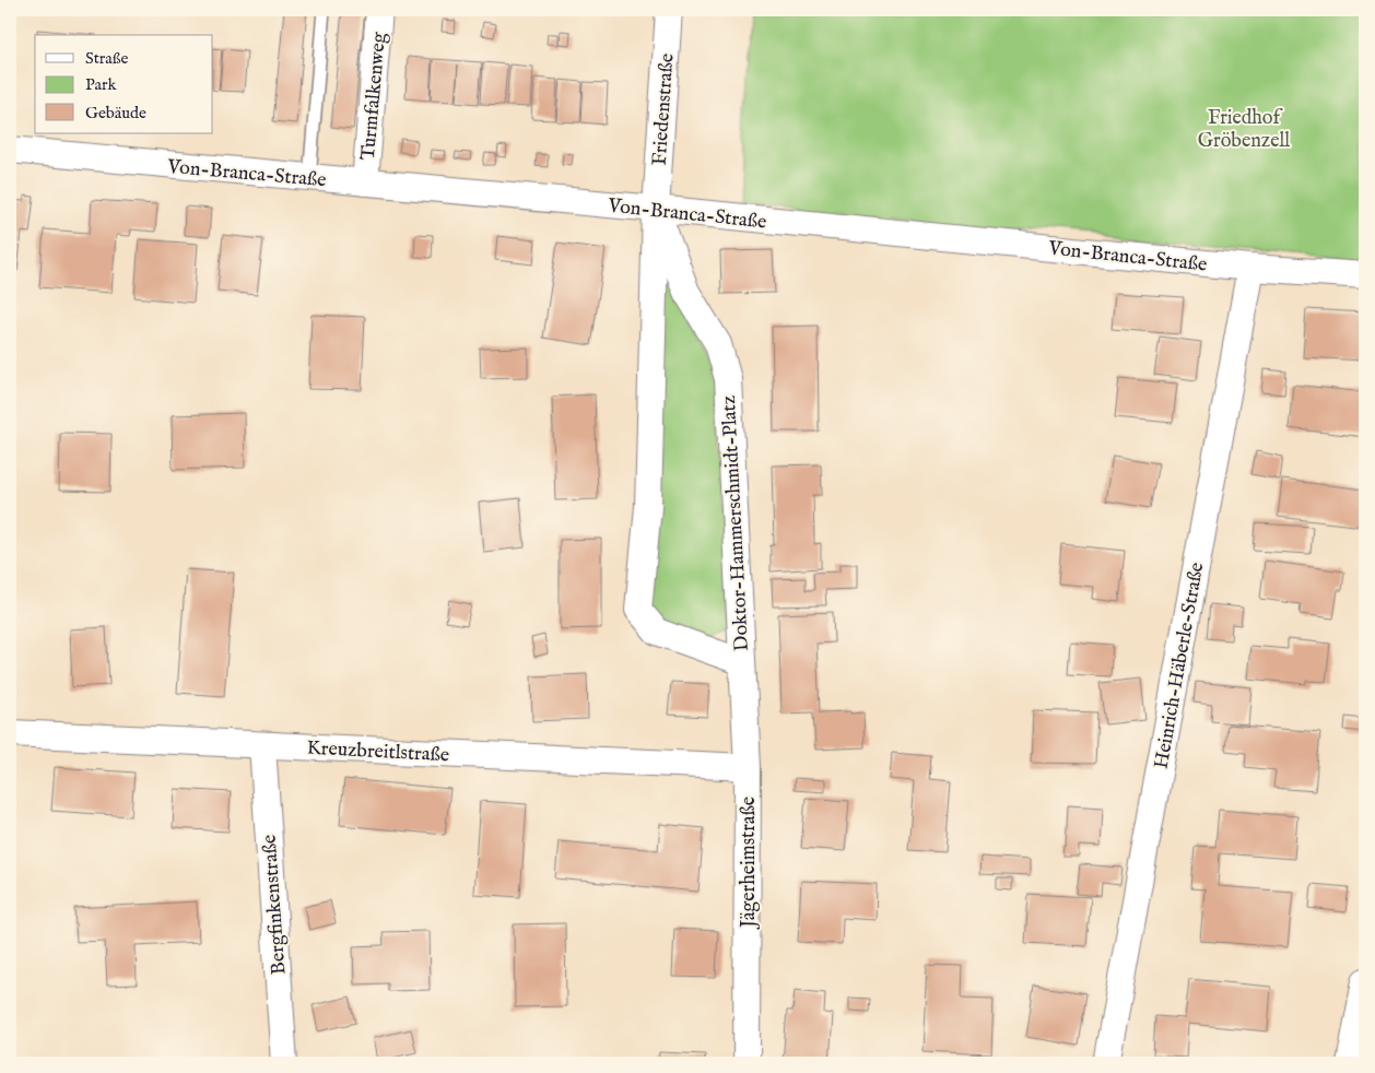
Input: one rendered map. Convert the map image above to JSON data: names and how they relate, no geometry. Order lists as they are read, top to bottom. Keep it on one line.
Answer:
{"streets":{"street":["Turmfalkenweg","Friedenstraße","Von-Branca-Straße","Doktor-Hammerschmidt-Platz","Heinrich-Häberle-Straße","Kreuzbreitlstraße","Jägerheimstraße","Bergfinkenstraße"]},"crossings":[["Turmfalkenweg","Von-Branca-Straße"],["Friedenstraße","Von-Branca-Straße"],["Friedenstraße","Doktor-Hammerschmidt-Platz"],["Von-Branca-Straße","Doktor-Hammerschmidt-Platz"],["Von-Branca-Straße","Heinrich-Häberle-Straße"],["Doktor-Hammerschmidt-Platz","Jägerheimstraße"],["Kreuzbreitlstraße","Jägerheimstraße"],["Kreuzbreitlstraße","Bergfinkenstraße"]],"parks":["Friedhof Gröbenzell"],"legend":["Straße","Park","Gebäude"]}
